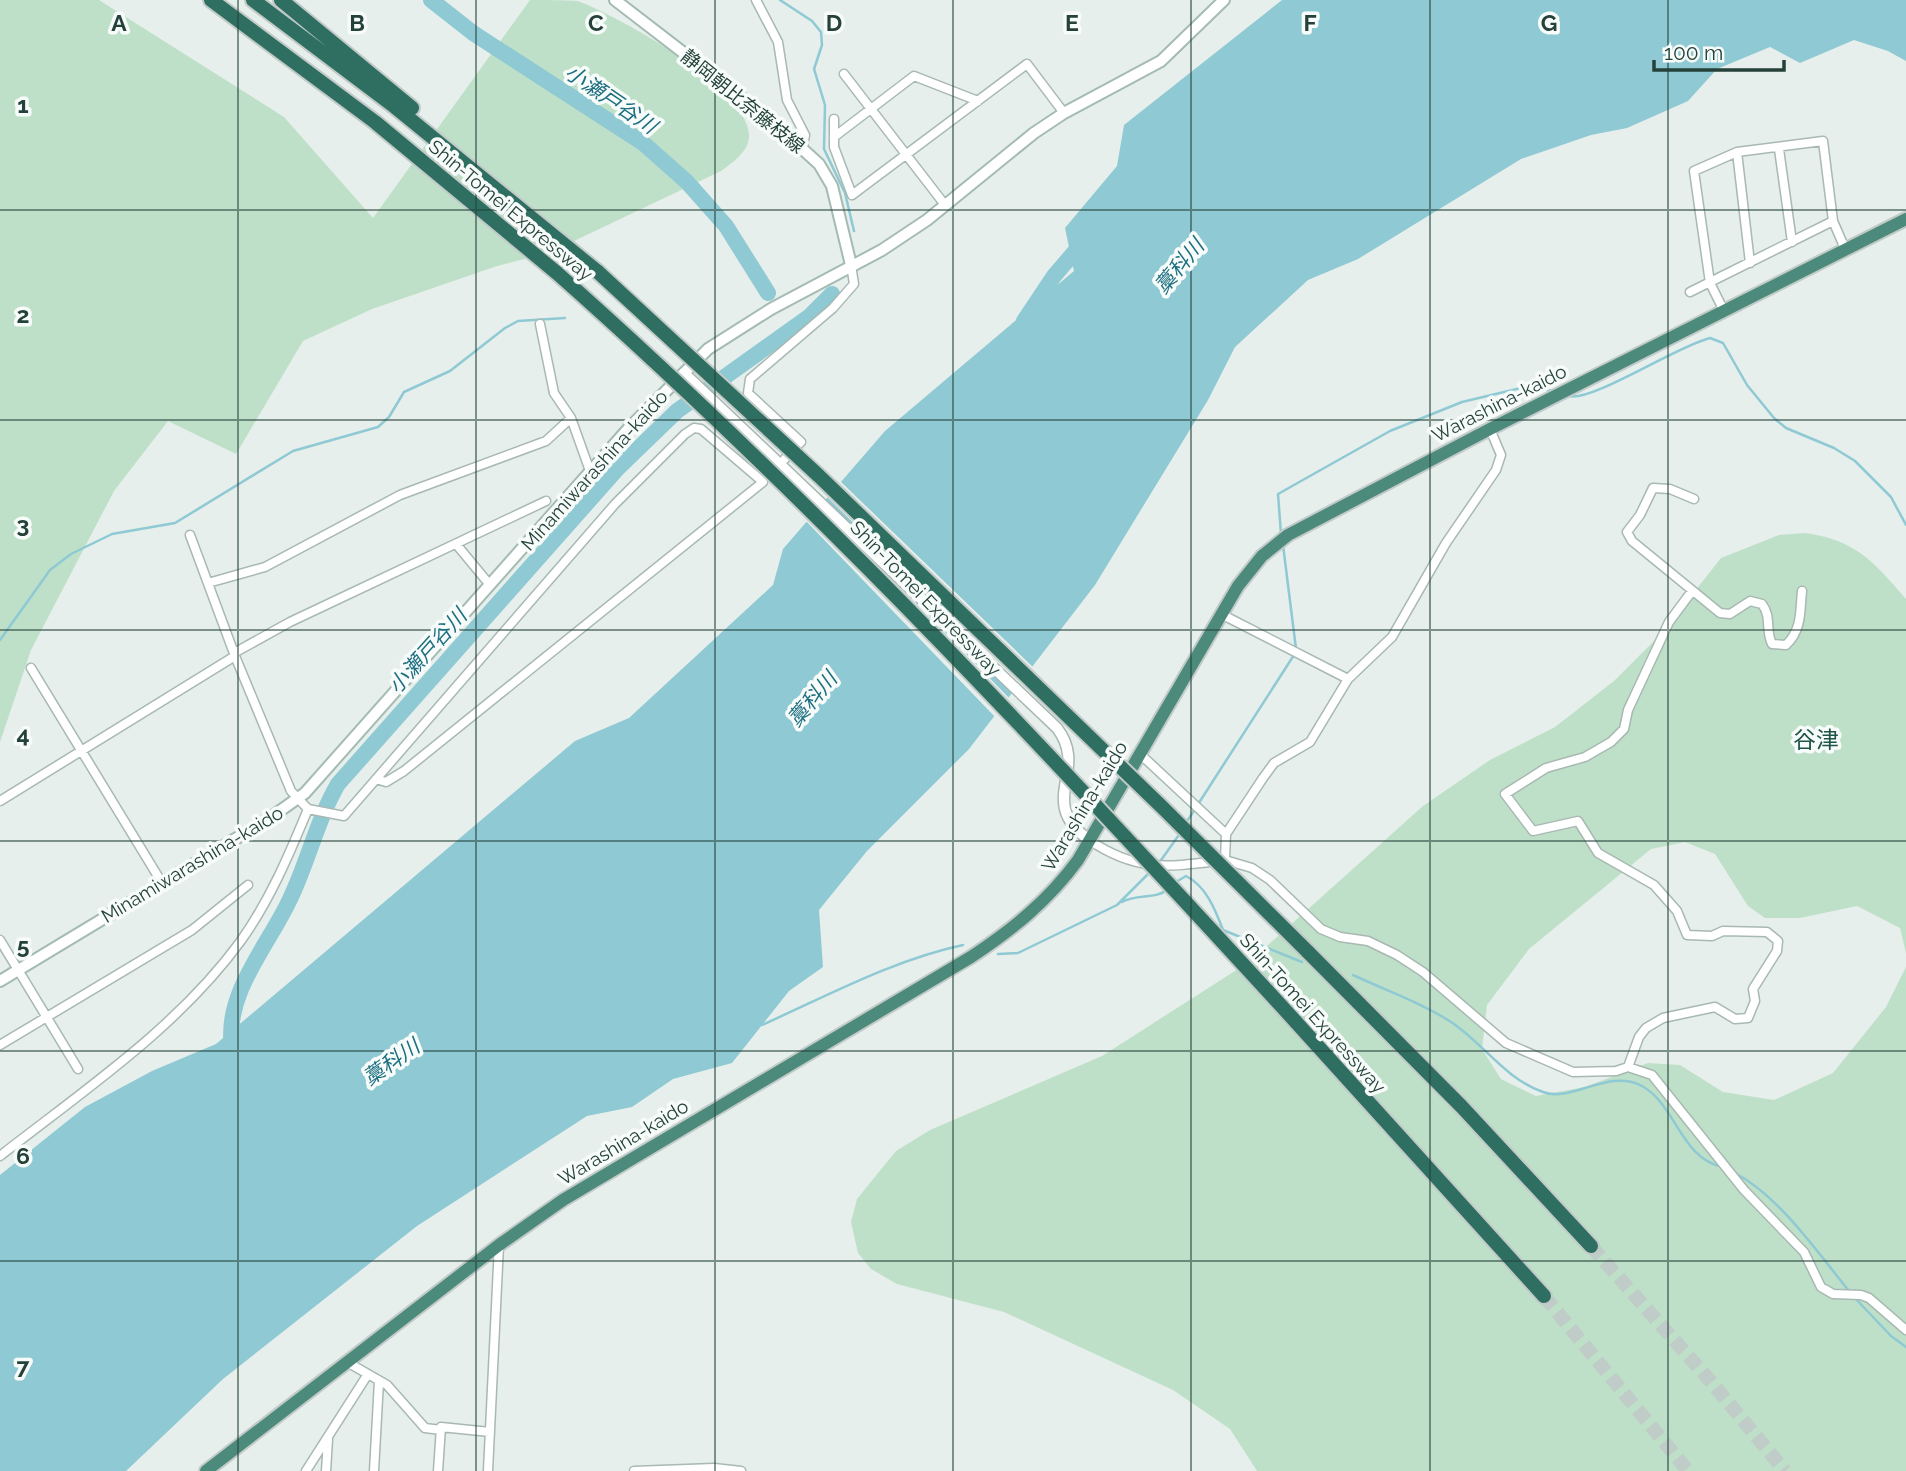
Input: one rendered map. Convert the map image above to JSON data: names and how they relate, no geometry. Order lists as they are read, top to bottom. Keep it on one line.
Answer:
{"streets":{"highway":["Shin-Tomei Expressway","Warashina-kaido"],"main road":["静岡朝比奈藤枝線","Minamiwarashina-kaido"]},"crossings":[["静岡朝比奈藤枝線","Minamiwarashina-kaido"]],"districts":["谷津"],"water":["小瀬戸谷川","藁科川"],"scale_bar":"100 m","grid":{"columns":["A","B","C","D","E","F","G"],"rows":["1","2","3","4","5","6","7"]}}
